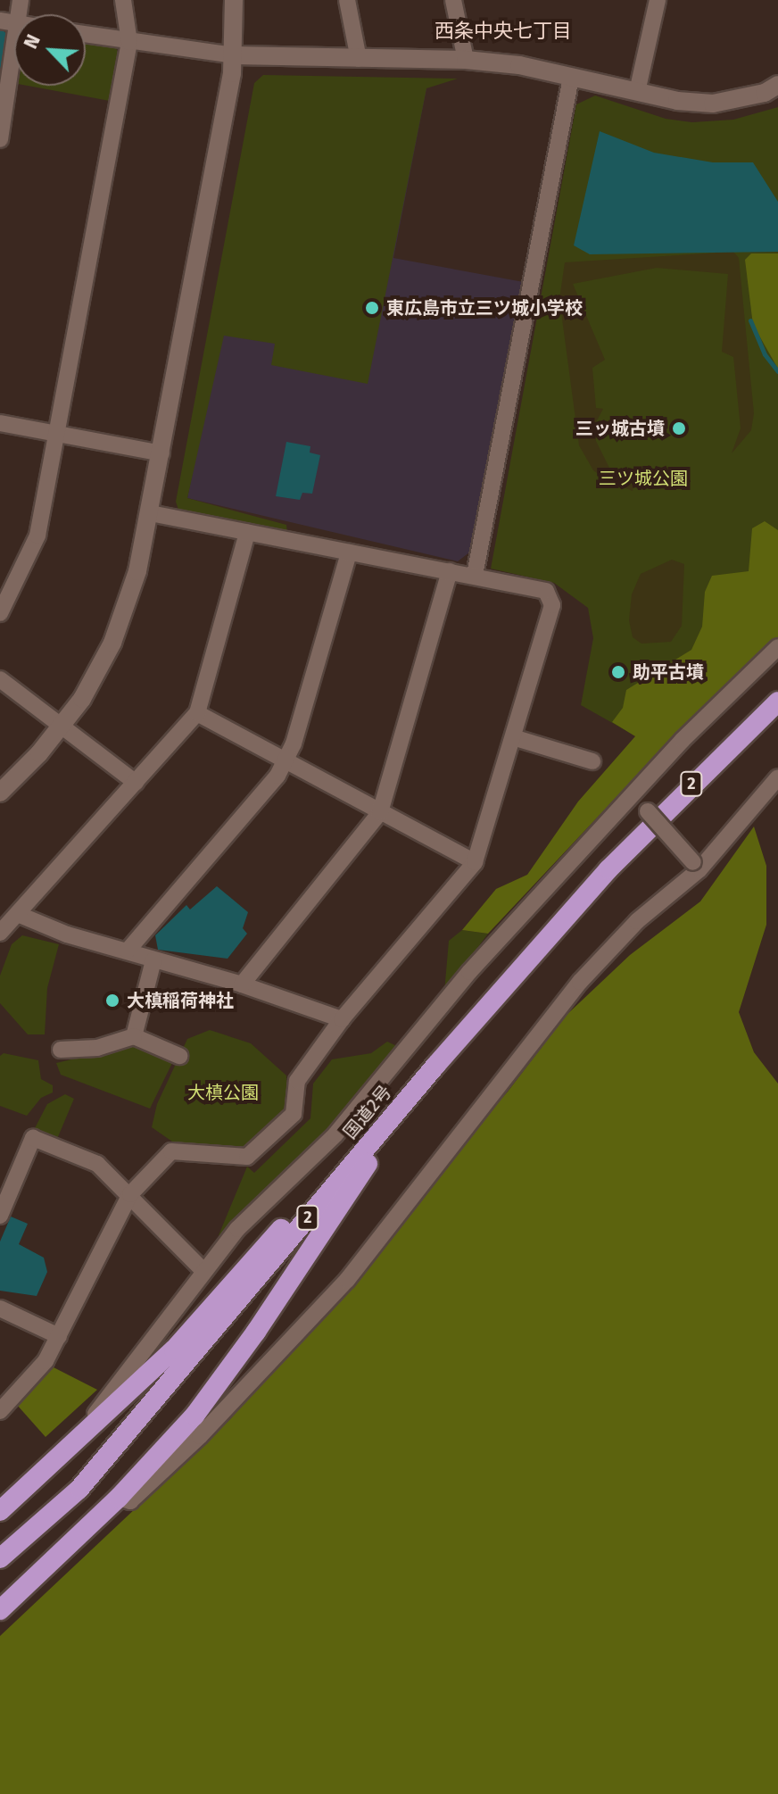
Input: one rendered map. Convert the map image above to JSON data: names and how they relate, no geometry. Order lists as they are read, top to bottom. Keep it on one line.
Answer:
{"streets":{"highway":["2","国道2号"]},"districts":["西条中央七丁目"],"parks":["三ツ城公園","大槙公園"],"places":["東広島市立三ツ城小学校","三ッ城古墳","助平古墳","大槙稲荷神社"],"north":"top left"}
